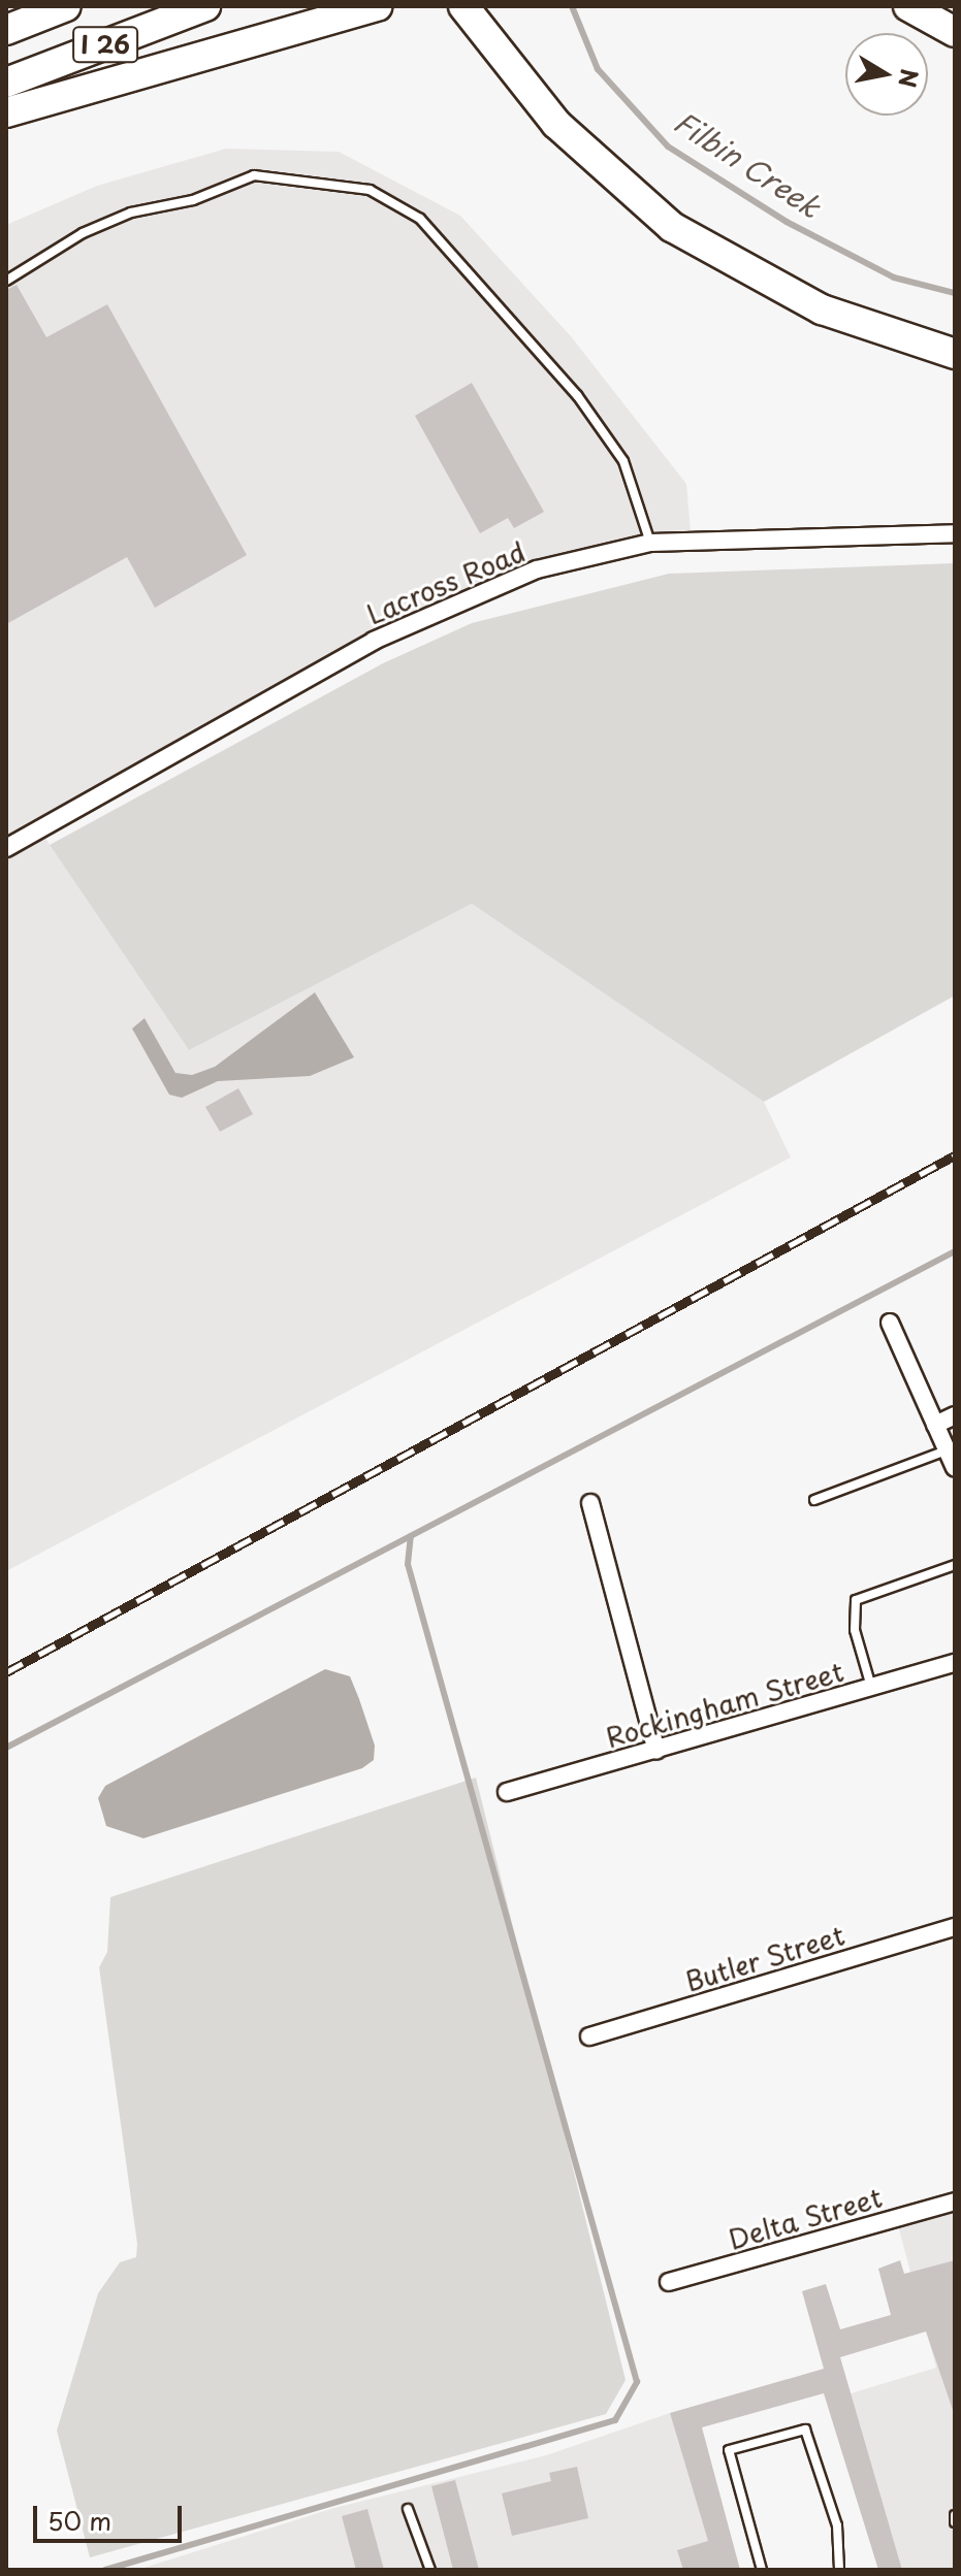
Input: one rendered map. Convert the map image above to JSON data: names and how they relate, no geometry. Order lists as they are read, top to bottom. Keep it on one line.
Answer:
{"streets":{"highway":["I 26"],"street":["Lacross Road","Rockingham Street","Butler Street","Delta Street"]},"water":["Filbin Creek"],"scale_bar":"50 m","north":"right"}
